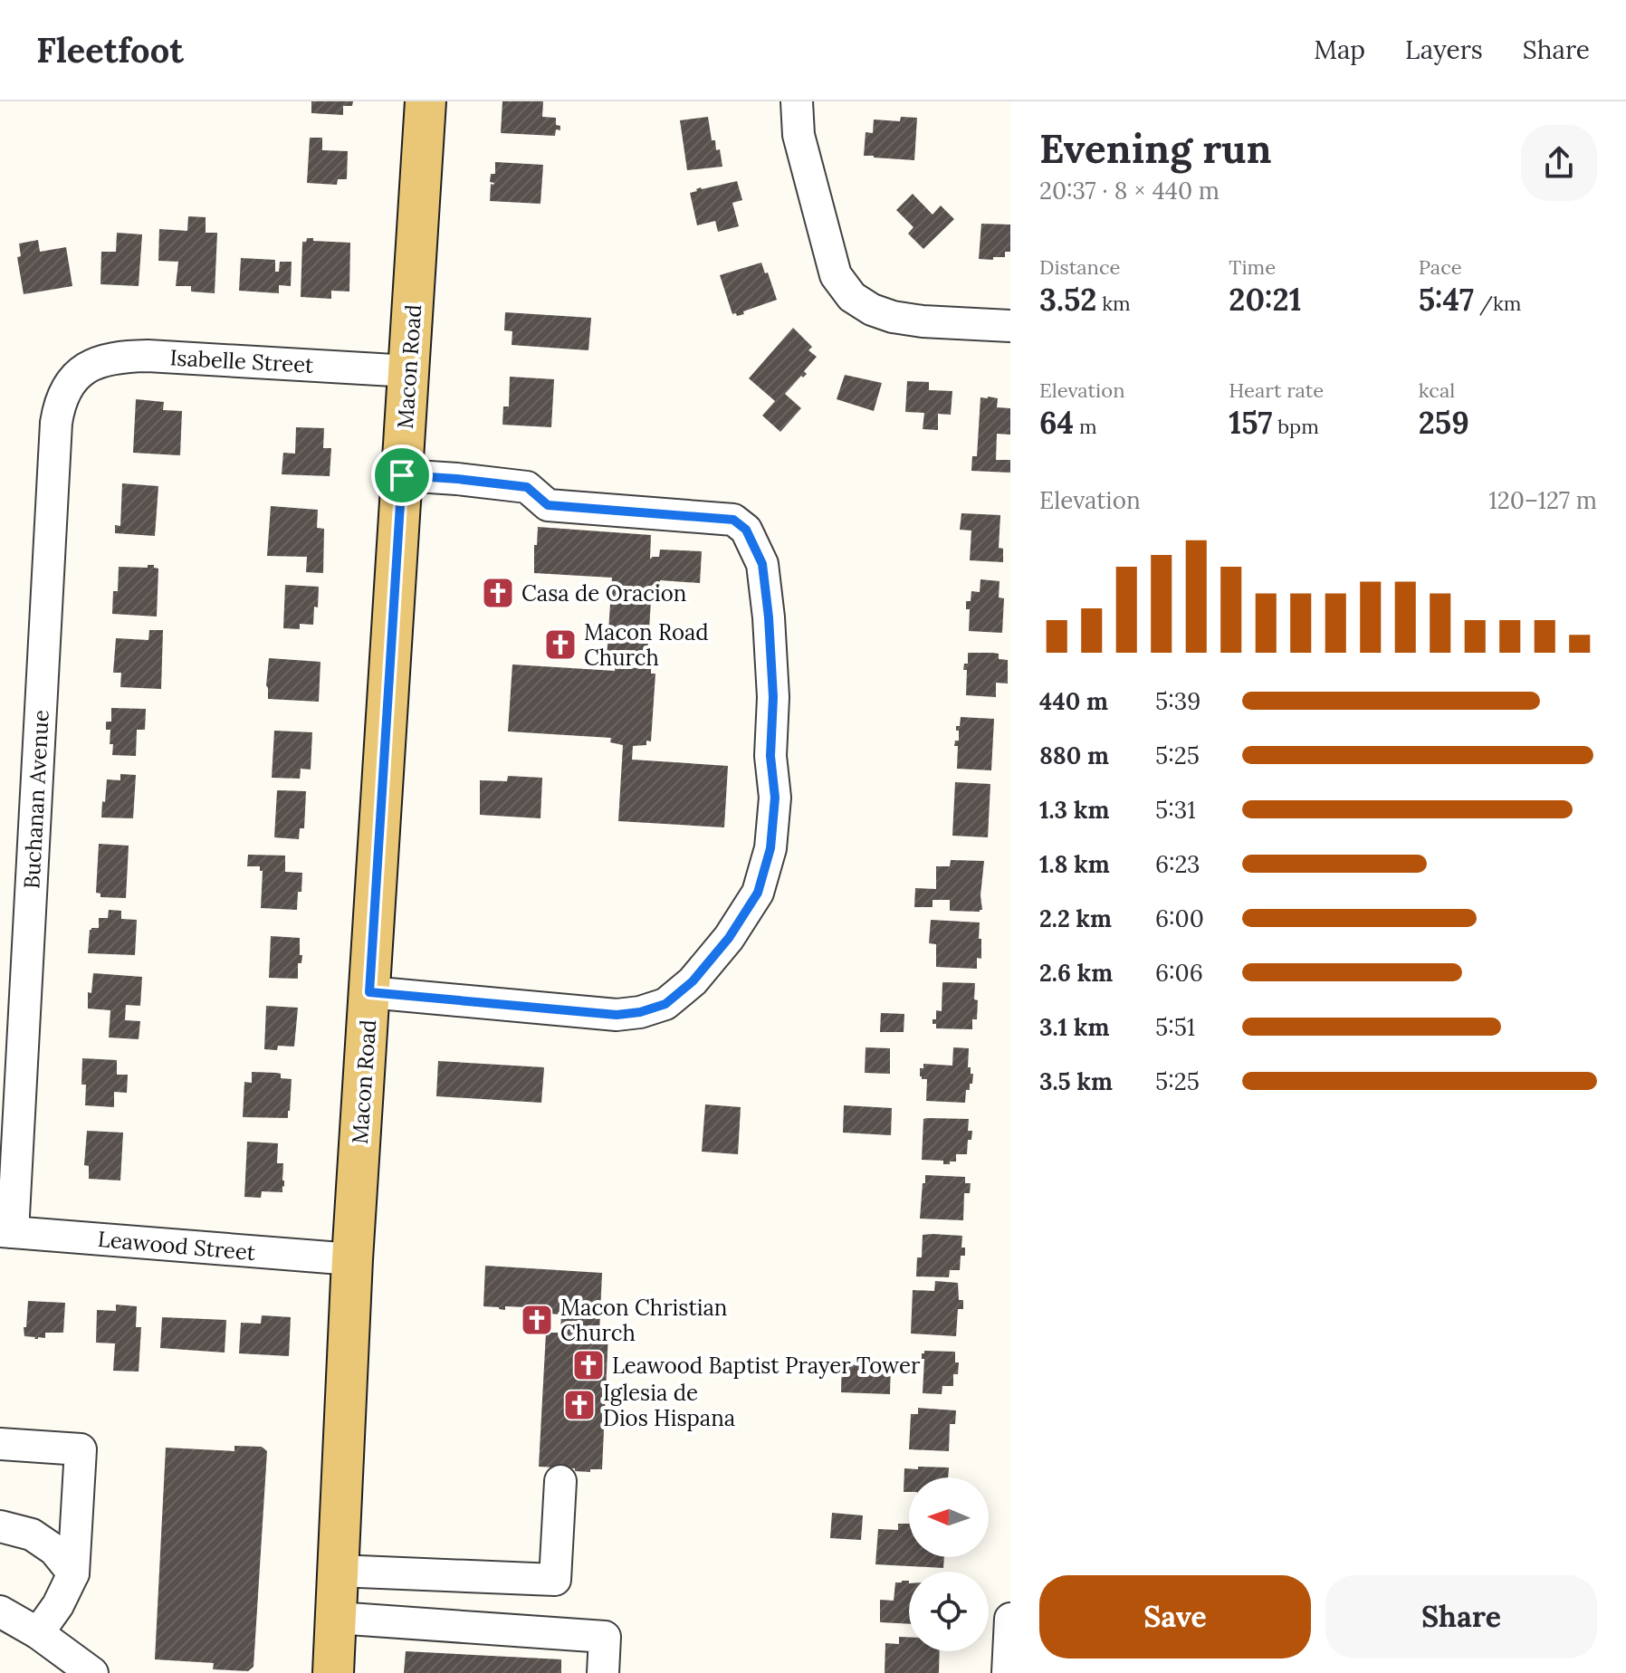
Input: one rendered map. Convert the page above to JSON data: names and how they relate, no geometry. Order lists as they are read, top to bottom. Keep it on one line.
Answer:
{"streets":{"main road":["Macon Road"],"street":["Isabelle Street","Buchanan Avenue","Leawood Street"]},"crossings":[["Isabelle Street","Macon Road"],["Isabelle Street","Buchanan Avenue"],["Macon Road","Leawood Street"],["Buchanan Avenue","Leawood Street"]],"places":{"church":["Casa de Oracion","Macon Road Church","Macon Christian Church","Leawood Baptist Prayer Tower","Iglesia de Dios Hispana"]},"north":"left","page":{"header":"Fleetfoot","nav":["Map","Layers","Share"],"heading":["Evening run","20:37 · 8 × 440 m"],"stats":[["Distance","3.52 km"],["Time","20:21"],["Pace","5:47 /km"],["Elevation","64 m"],["Heart rate","157 bpm"],["kcal","259"]],"chart":["Elevation","120–127 m"],"list":[{"name":"440 m","note":"5:39"},{"name":"880 m","note":"5:25"},{"name":"1.3 km","note":"5:31"},{"name":"1.8 km","note":"6:23"},{"name":"2.2 km","note":"6:00"},{"name":"2.6 km","note":"6:06"},{"name":"3.1 km","note":"5:51"},{"name":"3.5 km","note":"5:25"}],"buttons":["Save","Share"]}}
